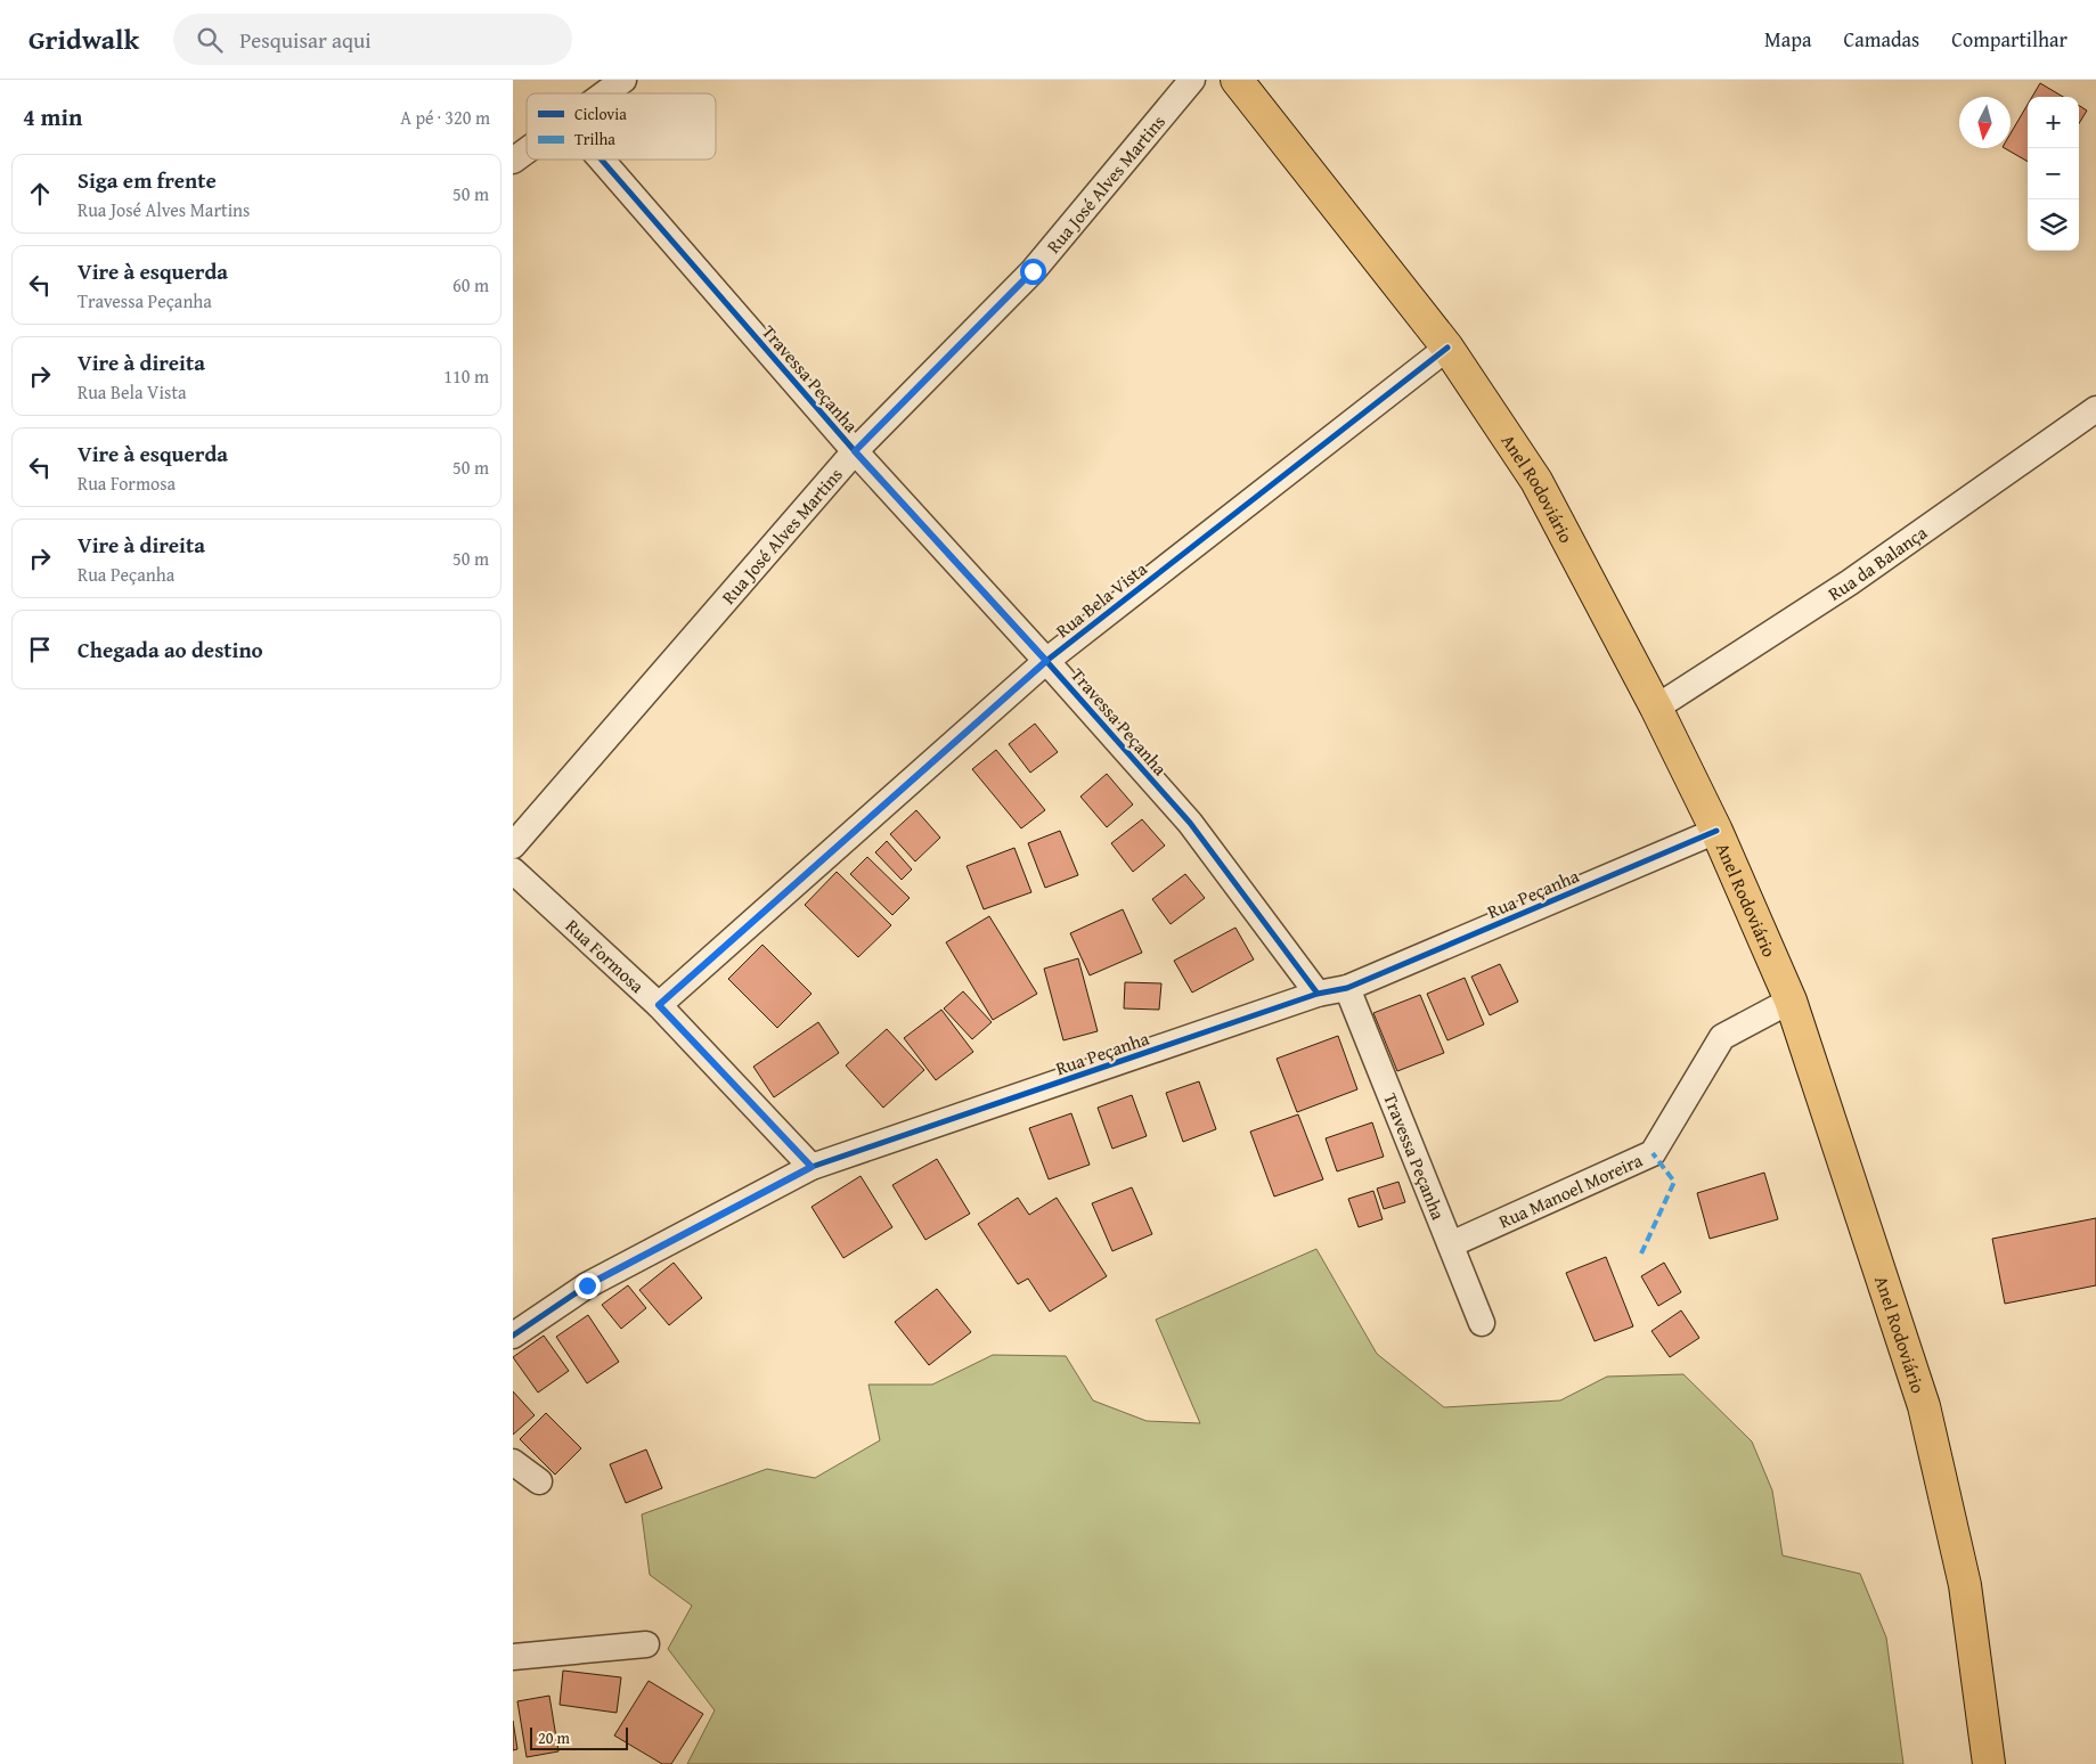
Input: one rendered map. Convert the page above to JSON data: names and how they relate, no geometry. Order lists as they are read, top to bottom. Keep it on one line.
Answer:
{"streets":{"main road":["Anel Rodoviário"],"street":["Rua José Alves Martins","Travessa Peçanha","Rua da Balança","Rua Bela Vista","Rua Peçanha","Rua Formosa","Rua Manoel Moreira"]},"crossings":[["Rua José Alves Martins","Travessa Peçanha"],["Travessa Peçanha","Rua Bela Vista"],["Travessa Peçanha","Rua Peçanha"],["Travessa Peçanha","Rua Manoel Moreira"],["Anel Rodoviário","Rua da Balança"],["Anel Rodoviário","Rua Bela Vista"],["Anel Rodoviário","Rua Peçanha"],["Anel Rodoviário","Rua Manoel Moreira"],["Rua Bela Vista","Rua Formosa"],["Rua Peçanha","Rua Formosa"]],"legend":["Ciclovia","Trilha"],"scale_bar":"20 m","north":"bottom","page":{"header":"Gridwalk","search":"Pesquisar aqui","nav":["Mapa","Camadas","Compartilhar"],"heading":["4 min","A pé · 320 m"],"map_buttons":["+","−"],"list":[["Siga em frente","Rua José Alves Martins","50 m"],["Vire à esquerda","Travessa Peçanha","60 m"],["Vire à direita","Rua Bela Vista","110 m"],["Vire à esquerda","Rua Formosa","50 m"],["Vire à direita","Rua Peçanha","50 m"],"Chegada ao destino"],"scale":"20 m"}}
